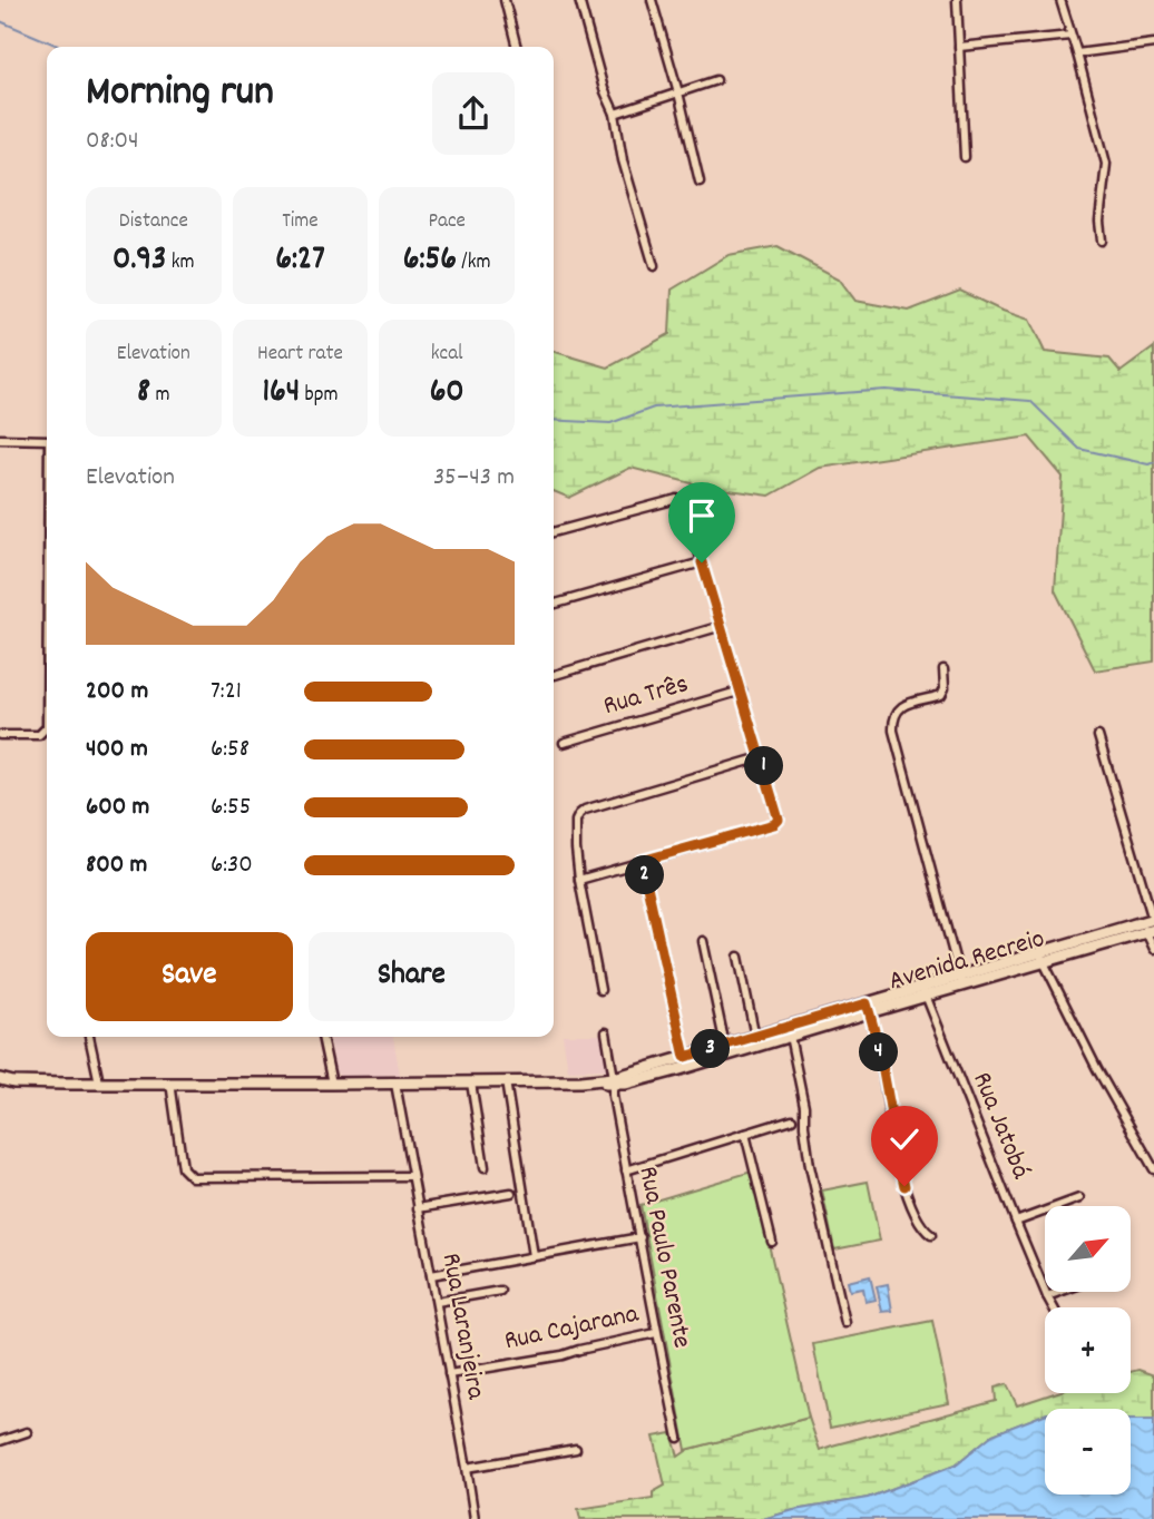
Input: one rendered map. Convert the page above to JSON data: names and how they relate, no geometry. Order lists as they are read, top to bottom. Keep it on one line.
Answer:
{"streets":{"main road":["Avenida Recreio"],"street":["Rua Três","Rua Jatobá","Rua Paulo Parente","Rua Laranjeira","Rua Cajarana"]},"crossings":[["Avenida Recreio","Rua Jatobá"],["Avenida Recreio","Rua Paulo Parente"],["Rua Paulo Parente","Rua Cajarana"],["Rua Laranjeira","Rua Cajarana"]],"north":"top right","page":{"heading":["Morning run","08:04"],"stats":[["Distance","0.93 km"],["Time","6:27"],["Pace","6:56 /km"],["Elevation","8 m"],["Heart rate","164 bpm"],["kcal","60"]],"chart":["Elevation","35–43 m"],"list":[{"name":"200 m","note":"7:21"},{"name":"400 m","note":"6:58"},{"name":"600 m","note":"6:55"},{"name":"800 m","note":"6:30"}],"pins":["1","2","3","4"],"buttons":["Save","Share"],"map_buttons":["+","−"]}}
